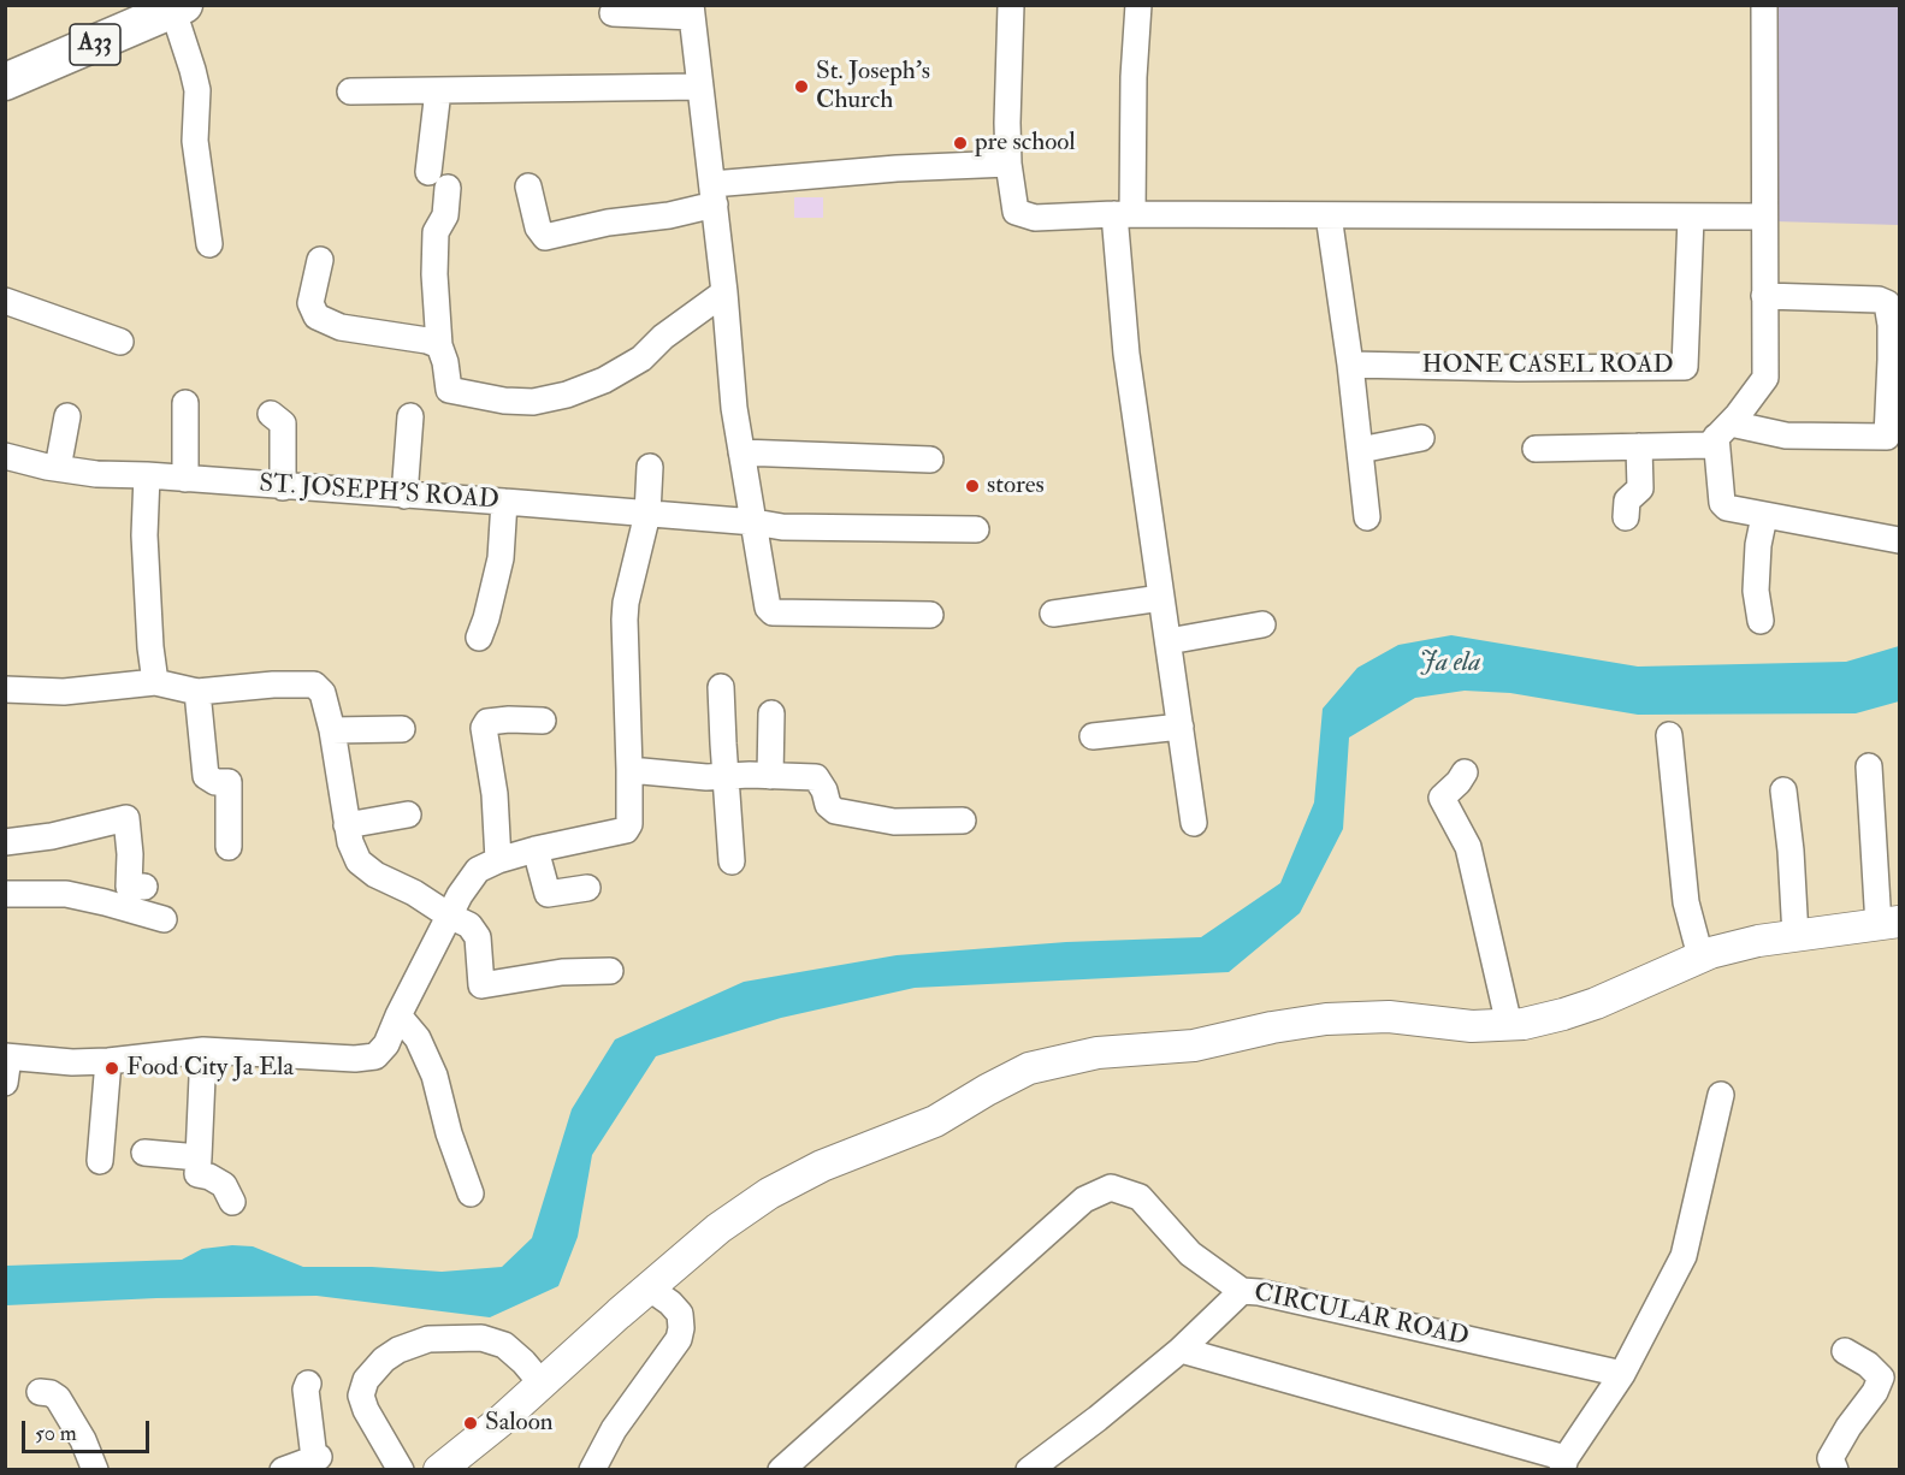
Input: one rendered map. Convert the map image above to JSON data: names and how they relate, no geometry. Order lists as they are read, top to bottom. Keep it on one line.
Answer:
{"streets":{"highway":["A33"],"street":["HONE CASEL ROAD","ST. JOSEPH'S ROAD","CIRCULAR ROAD"]},"water":["Ja ela"],"places":["St. Joseph's Church","pre school","stores","Food City Ja Ela","Saloon"],"scale_bar":"50 m"}
